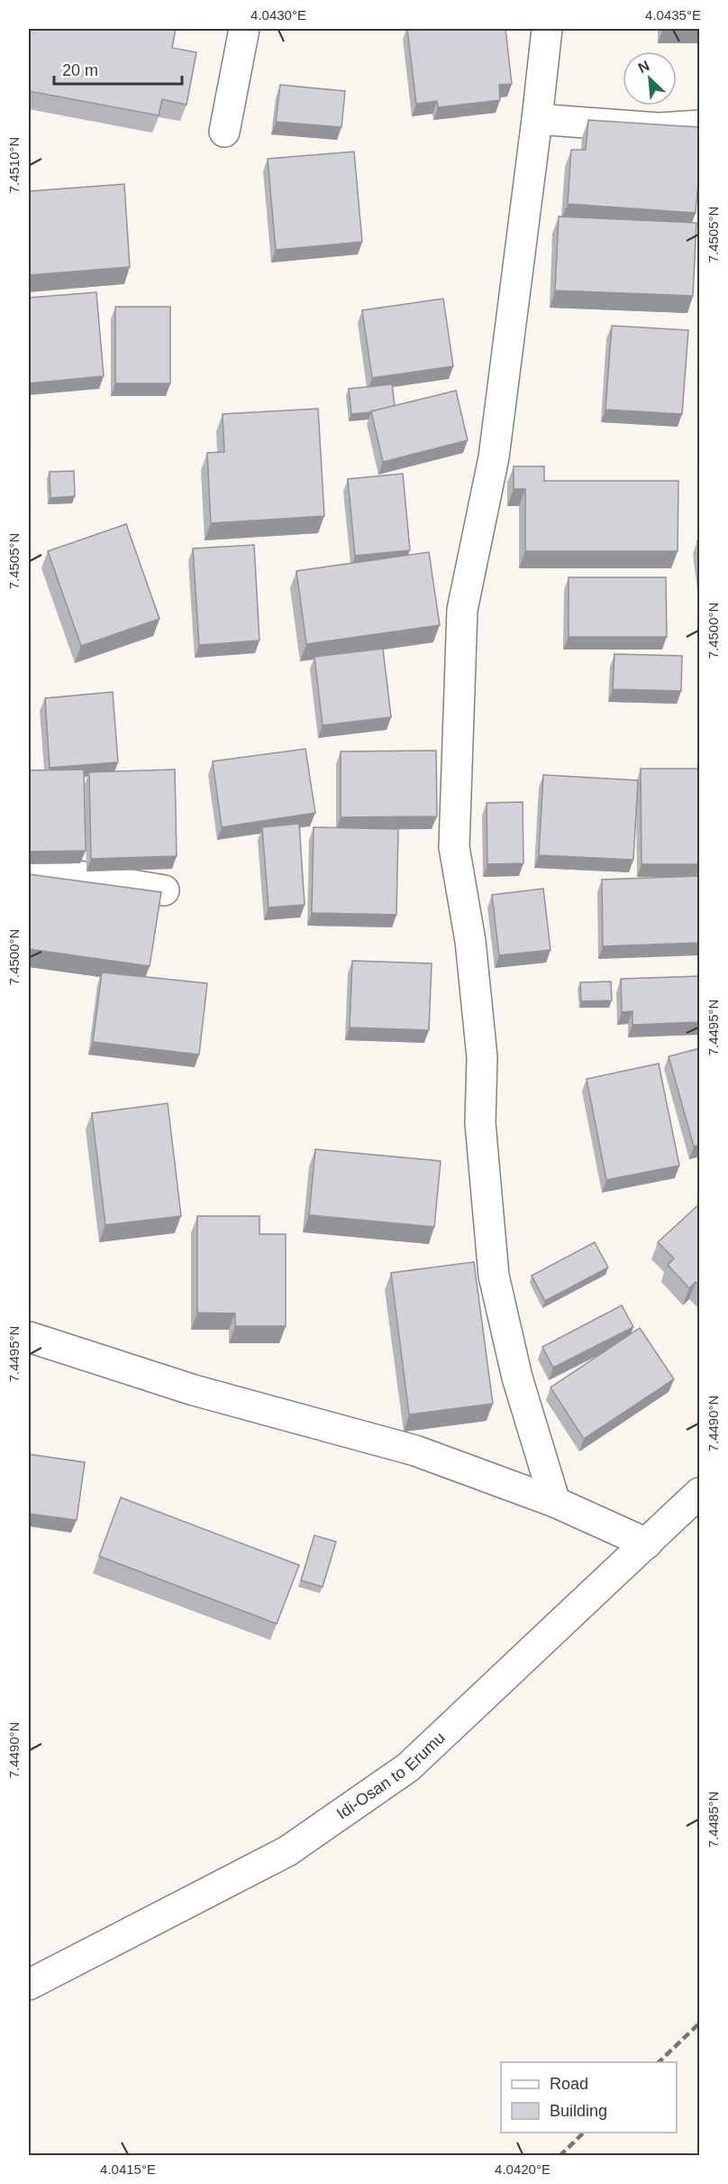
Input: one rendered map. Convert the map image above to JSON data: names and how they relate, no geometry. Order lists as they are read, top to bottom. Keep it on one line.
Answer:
{"streets":{"street":["Idi-Osan to Erumu"]},"legend":["Road","Building"],"scale_bar":"20 m","north":"top left","coordinates":["4.0430°E","4.0435°E","7.4510°N","7.4505°N","7.4500°N","7.4495°N","7.4490°N","7.4485°N","4.0415°E","4.0420°E"]}
